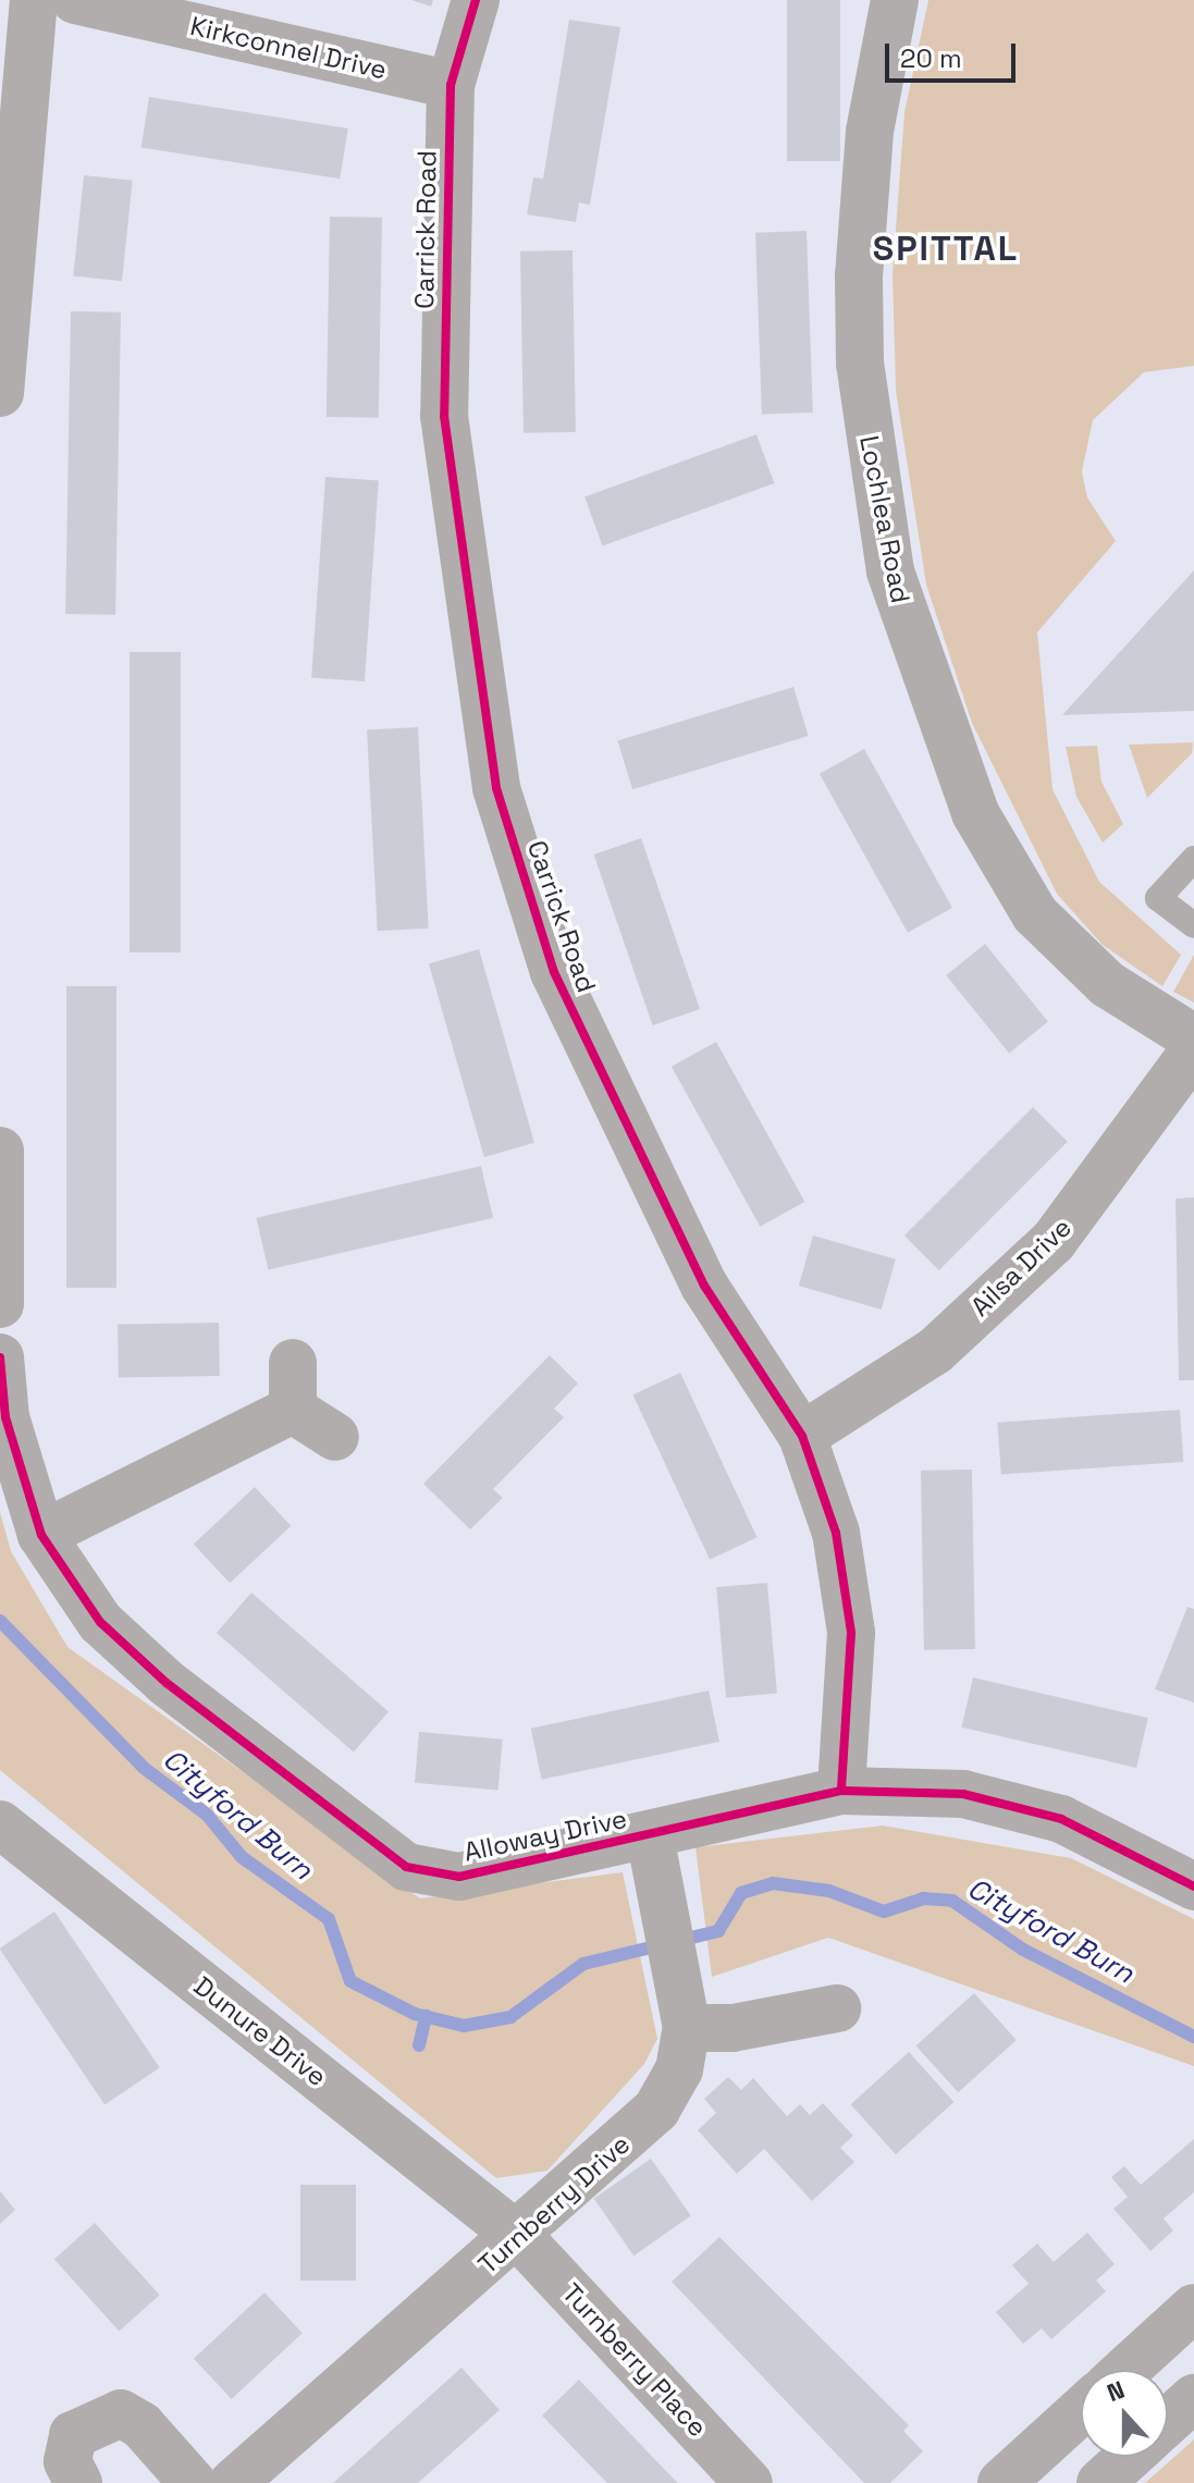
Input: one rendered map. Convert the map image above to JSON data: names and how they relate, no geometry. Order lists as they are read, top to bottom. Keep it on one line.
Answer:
{"streets":{"street":["Kirkconnel Drive","Carrick Road","Lochlea Road","Ailsa Drive","Alloway Drive","Dunure Drive","Turnberry Drive","Turnberry Place"]},"crossings":[["Kirkconnel Drive","Carrick Road"],["Carrick Road","Ailsa Drive"],["Carrick Road","Alloway Drive"],["Alloway Drive","Turnberry Drive"],["Dunure Drive","Turnberry Drive"],["Dunure Drive","Turnberry Place"],["Turnberry Drive","Turnberry Place"]],"districts":["SPITTAL"],"water":["Cityford Burn"],"scale_bar":"20 m","north":"top"}
